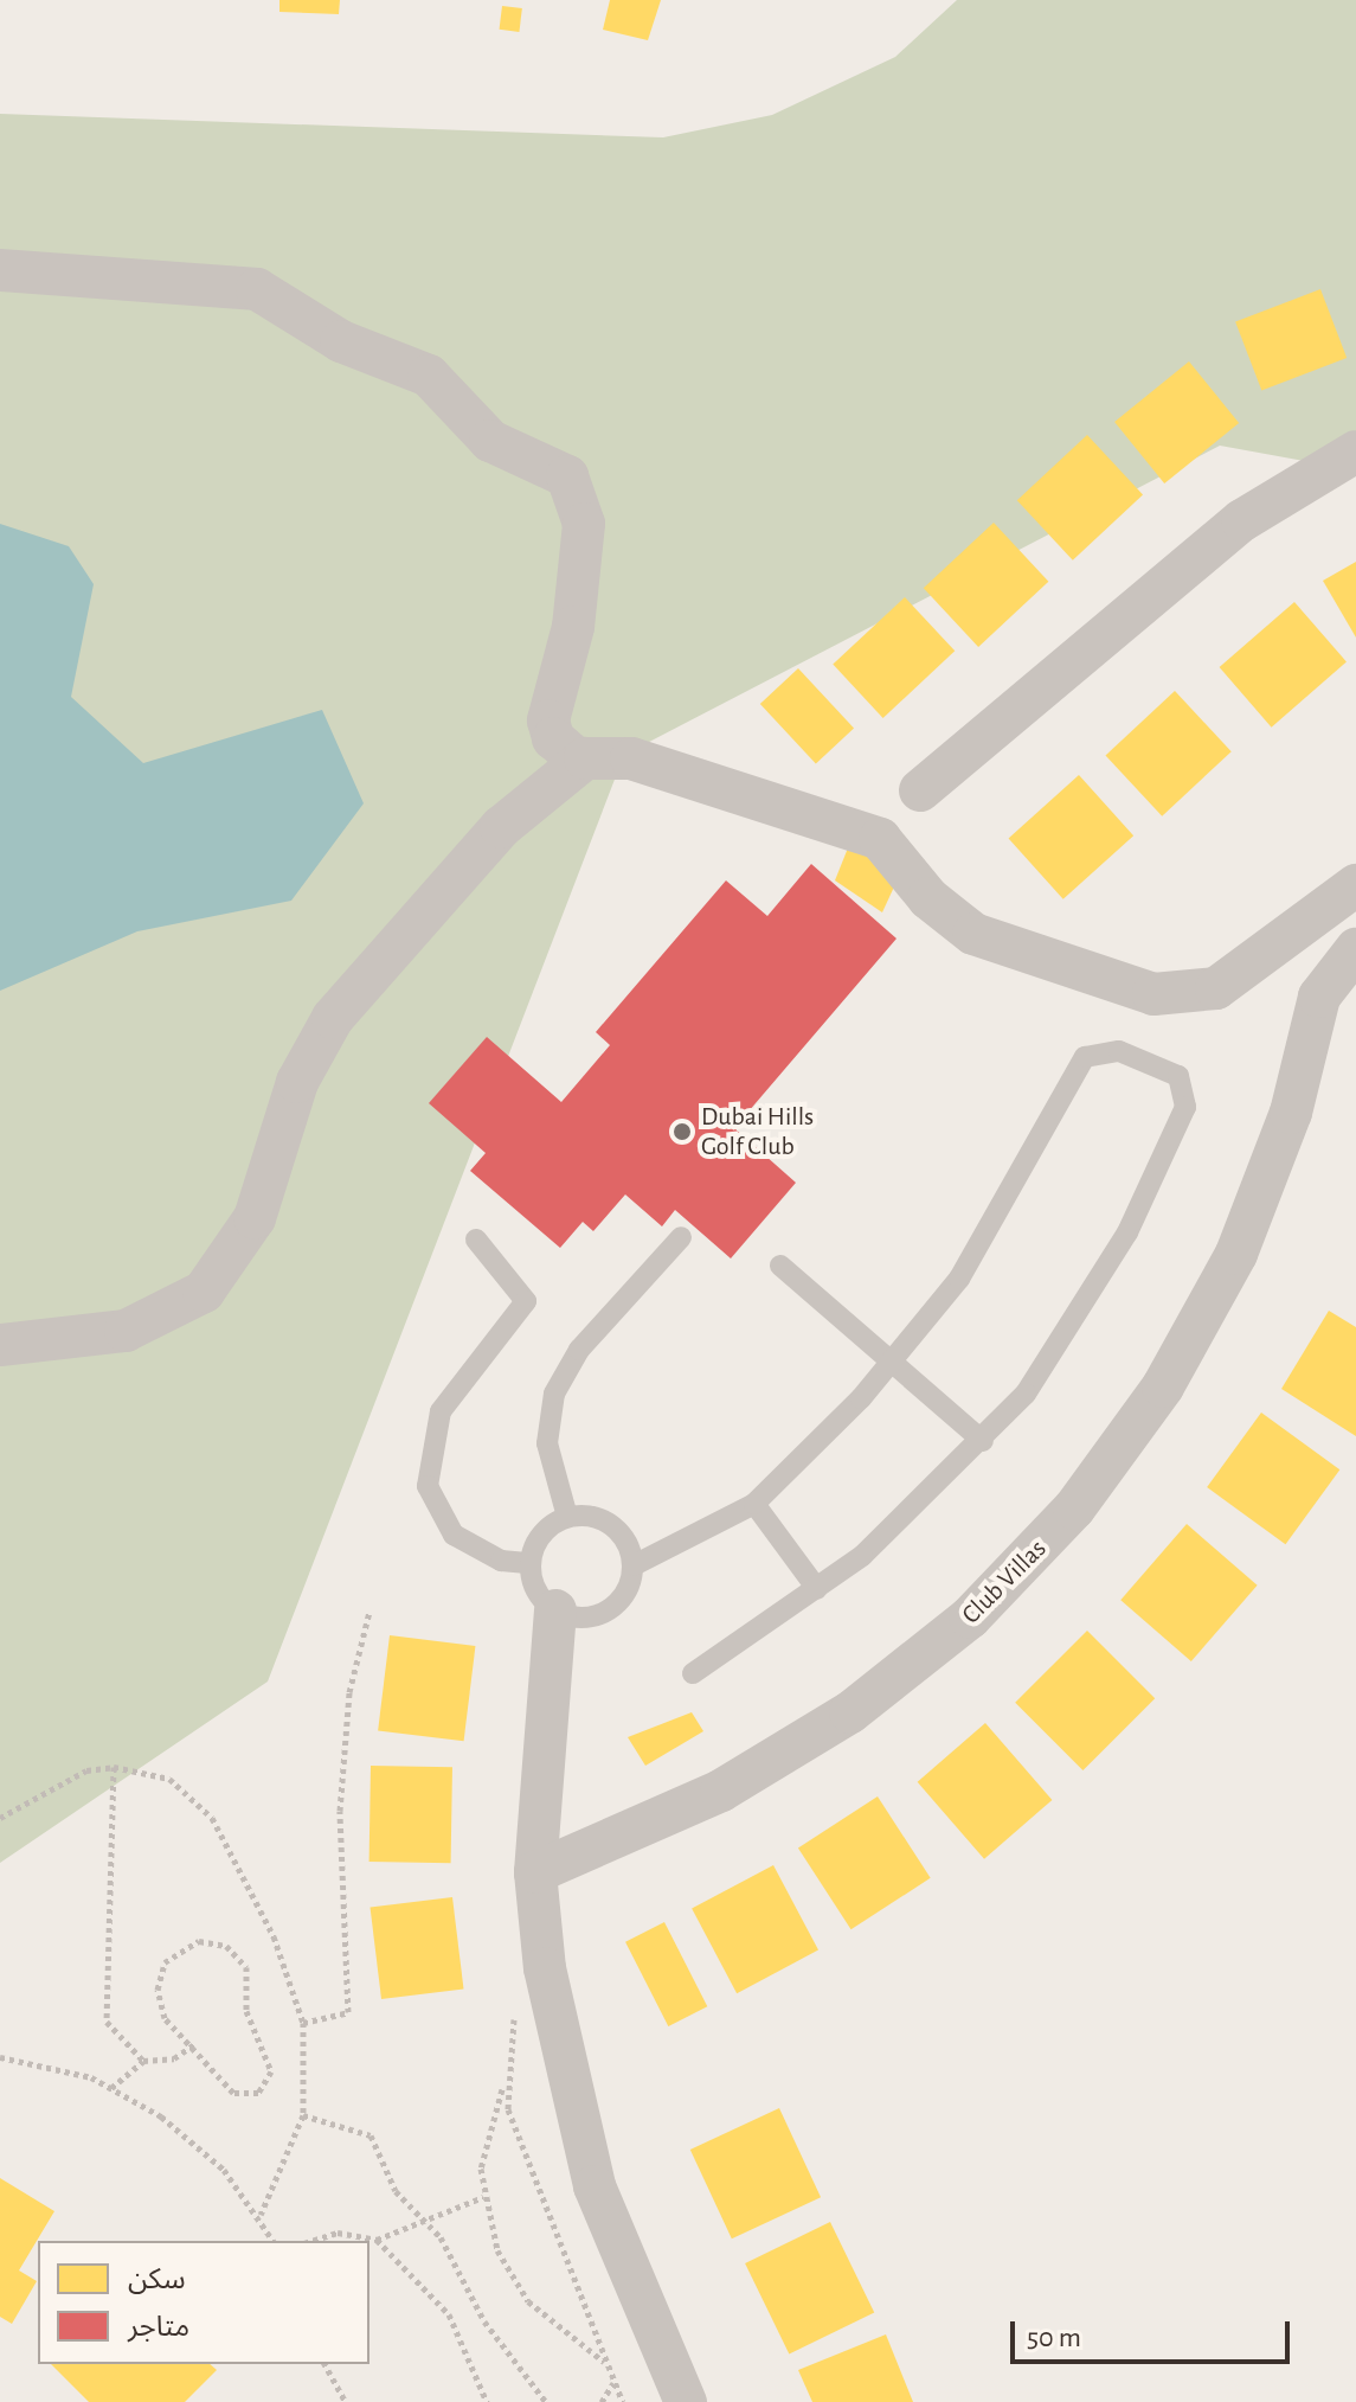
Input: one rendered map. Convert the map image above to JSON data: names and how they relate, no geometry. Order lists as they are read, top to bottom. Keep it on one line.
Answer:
{"streets":{"street":["Club Villas"]},"places":["Dubai Hills Golf Club"],"legend":["سكن","متاجر"],"scale_bar":"50 m"}
